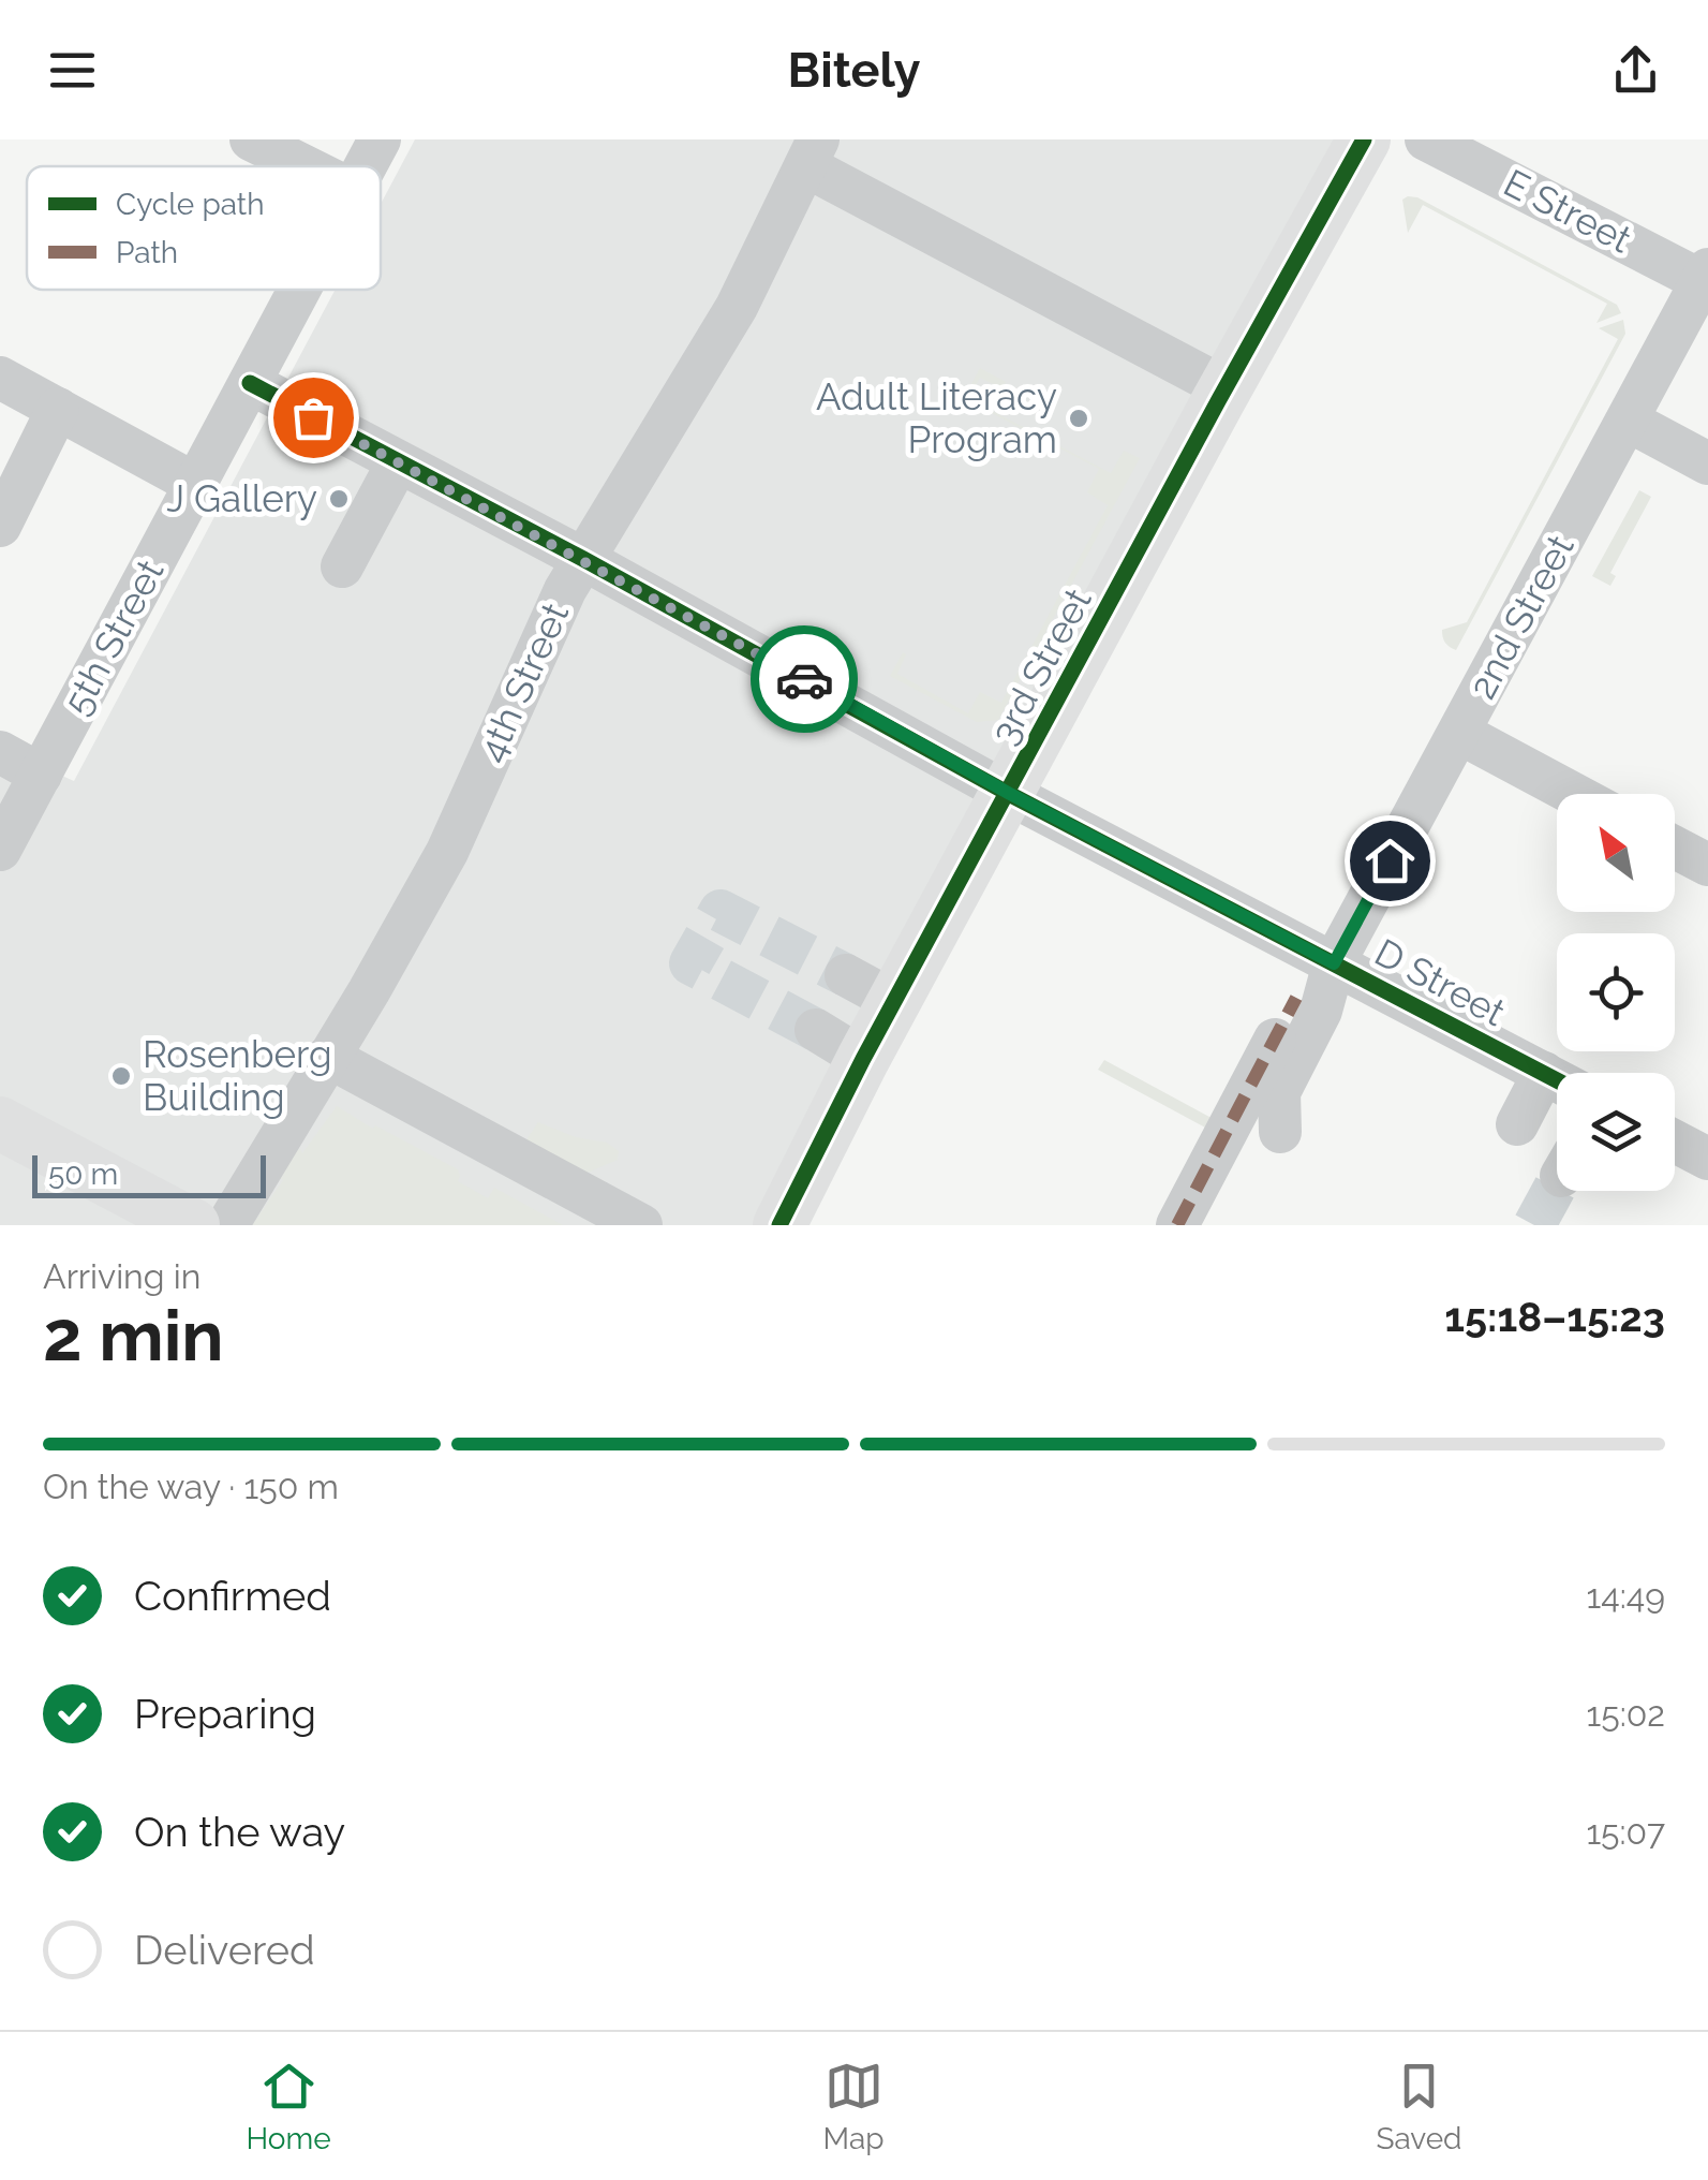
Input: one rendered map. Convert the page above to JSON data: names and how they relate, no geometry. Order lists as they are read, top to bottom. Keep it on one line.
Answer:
{"streets":{"main road":["3rd Street"],"street":["E Street","2nd Street","5th Street","4th Street","D Street"]},"crossings":[["E Street","2nd Street"],["2nd Street","D Street"],["5th Street","D Street"],["3rd Street","D Street"],["4th Street","D Street"]],"places":["Adult Literacy Program","J Gallery","Rosenberg Building"],"legend":["Cycle path","Path"],"scale_bar":"50 m","north":"top left","page":{"header":"Bitely","scale":"50 m","heading":["2 min","Arriving in","15:18–15:23"],"bar":"On the way · 150 m","list":[["Confirmed","14:49"],["Preparing","15:02"],["On the way","15:07"],"Delivered"],"tabs":["Home","Map","Saved"]}}
